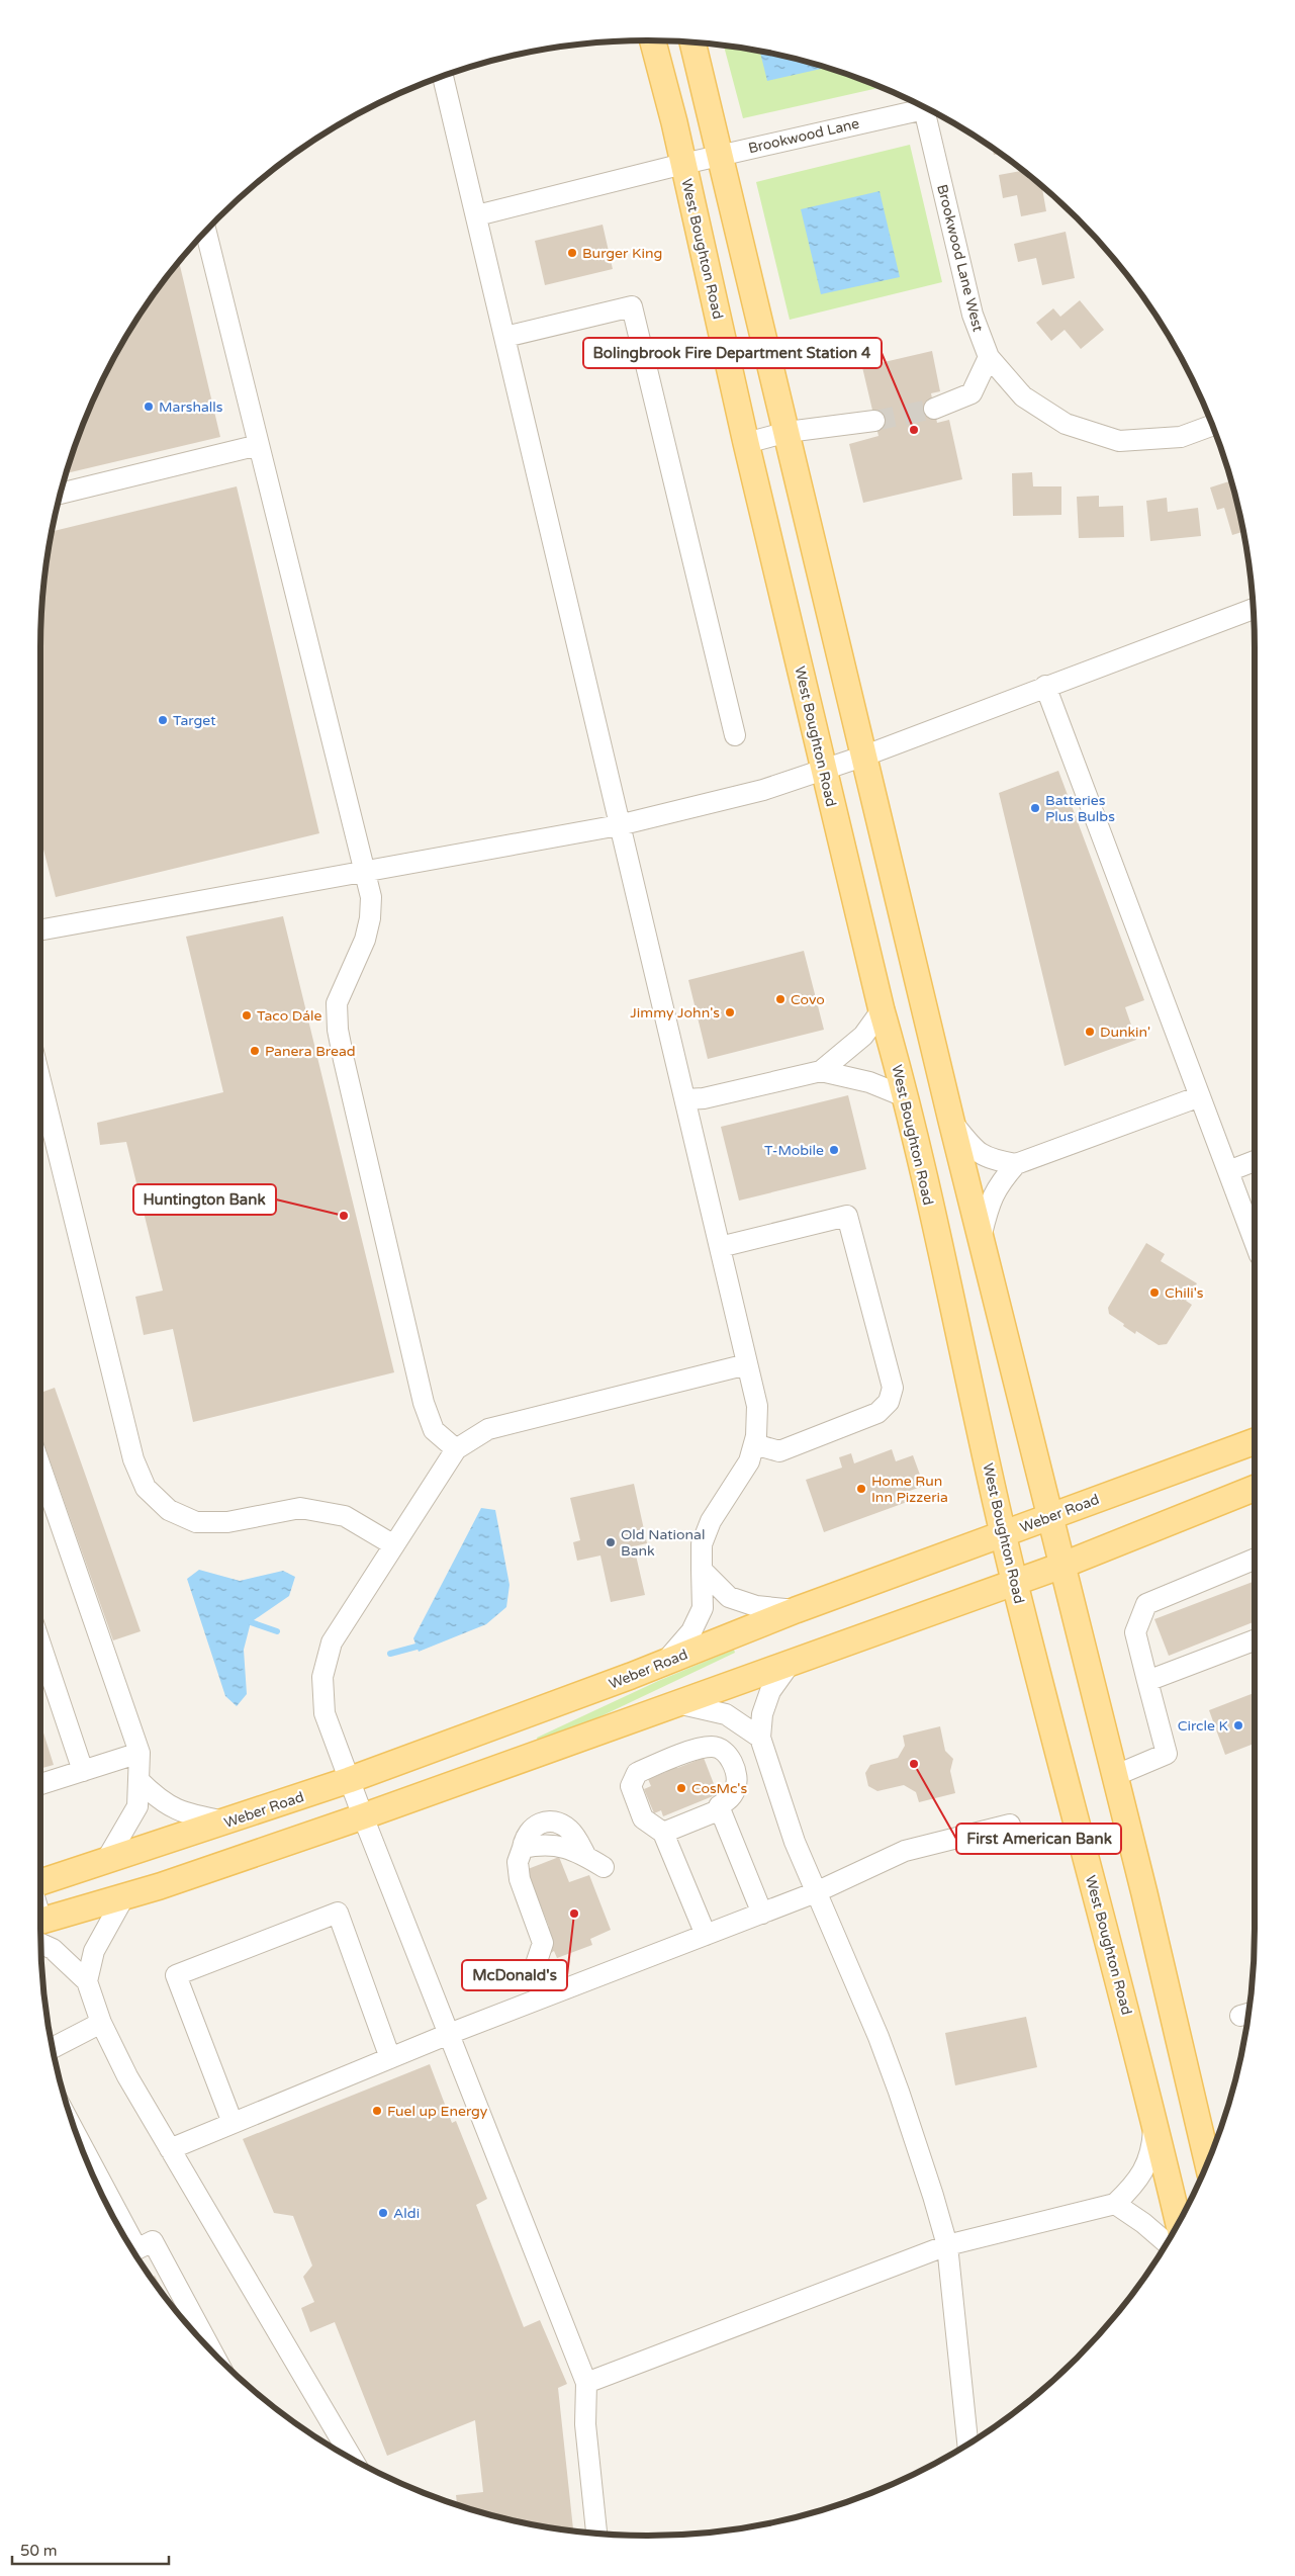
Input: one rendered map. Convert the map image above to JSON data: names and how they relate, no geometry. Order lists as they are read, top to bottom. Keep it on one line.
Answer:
{"streets":{"main road":["West Boughton Road","Weber Road"],"street":["Brookwood Lane","Brookwood Lane West"]},"crossings":[["Brookwood Lane","West Boughton Road"],["West Boughton Road","Weber Road"]],"places":["Burger King","Marshalls","Bolingbrook Fire Department Station 4","Target","Batteries Plus Bulbs","Covo","Jimmy John's","Taco Dále","Dunkin'","Panera Bread","T-Mobile","Huntington Bank","Chili's","Home Run Inn Pizzeria","Old National Bank","Circle K","First American Bank","CosMc's","McDonald's","Fuel up Energy","Aldi"],"scale_bar":"50 m"}
